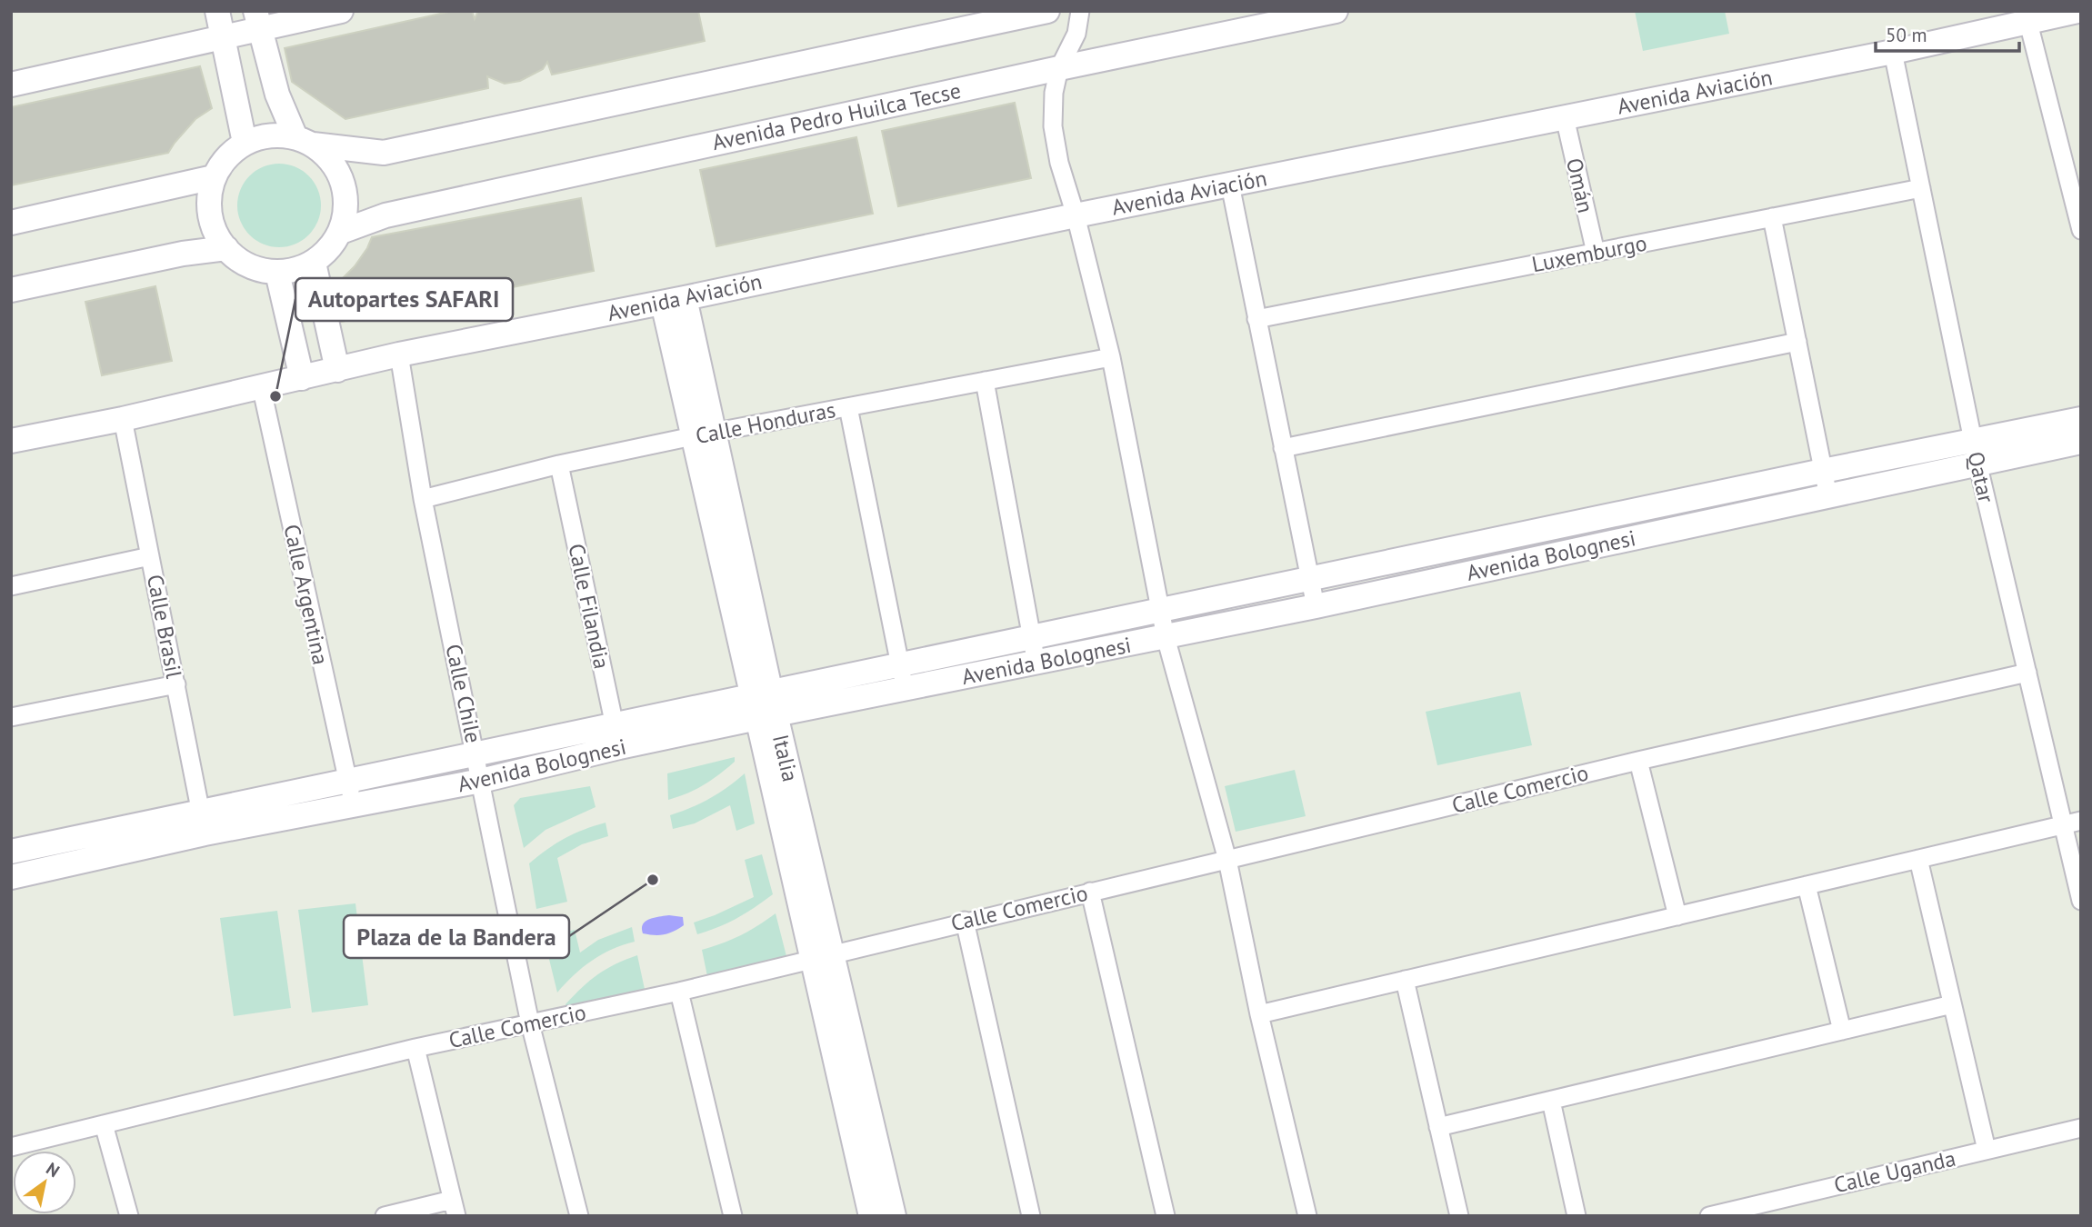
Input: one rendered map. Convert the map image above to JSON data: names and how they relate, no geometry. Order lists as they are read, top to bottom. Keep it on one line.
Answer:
{"streets":{"street":["Avenida Aviación","Avenida Pedro Huilca Tecse","Omán","Luxemburgo","Calle Honduras","Qatar","Avenida Bolognesi","Calle Argentina","Calle Filandia","Calle Brasil","Calle Chile","Italia","Calle Comercio","Calle Uganda"]},"crossings":[["Avenida Aviación","Omán"],["Avenida Aviación","Qatar"],["Avenida Aviación","Calle Argentina"],["Avenida Aviación","Calle Brasil"],["Avenida Aviación","Calle Chile"],["Avenida Aviación","Italia"],["Omán","Luxemburgo"],["Luxemburgo","Qatar"],["Calle Honduras","Calle Filandia"],["Calle Honduras","Calle Chile"],["Calle Honduras","Italia"],["Qatar","Avenida Bolognesi"],["Qatar","Calle Comercio"],["Avenida Bolognesi","Calle Argentina"],["Avenida Bolognesi","Calle Filandia"],["Avenida Bolognesi","Calle Brasil"],["Avenida Bolognesi","Calle Chile"],["Avenida Bolognesi","Italia"],["Calle Chile","Calle Comercio"],["Italia","Calle Comercio"]],"places":["Autopartes SAFARI","Plaza de la Bandera"],"scale_bar":"50 m","north":"top right"}
